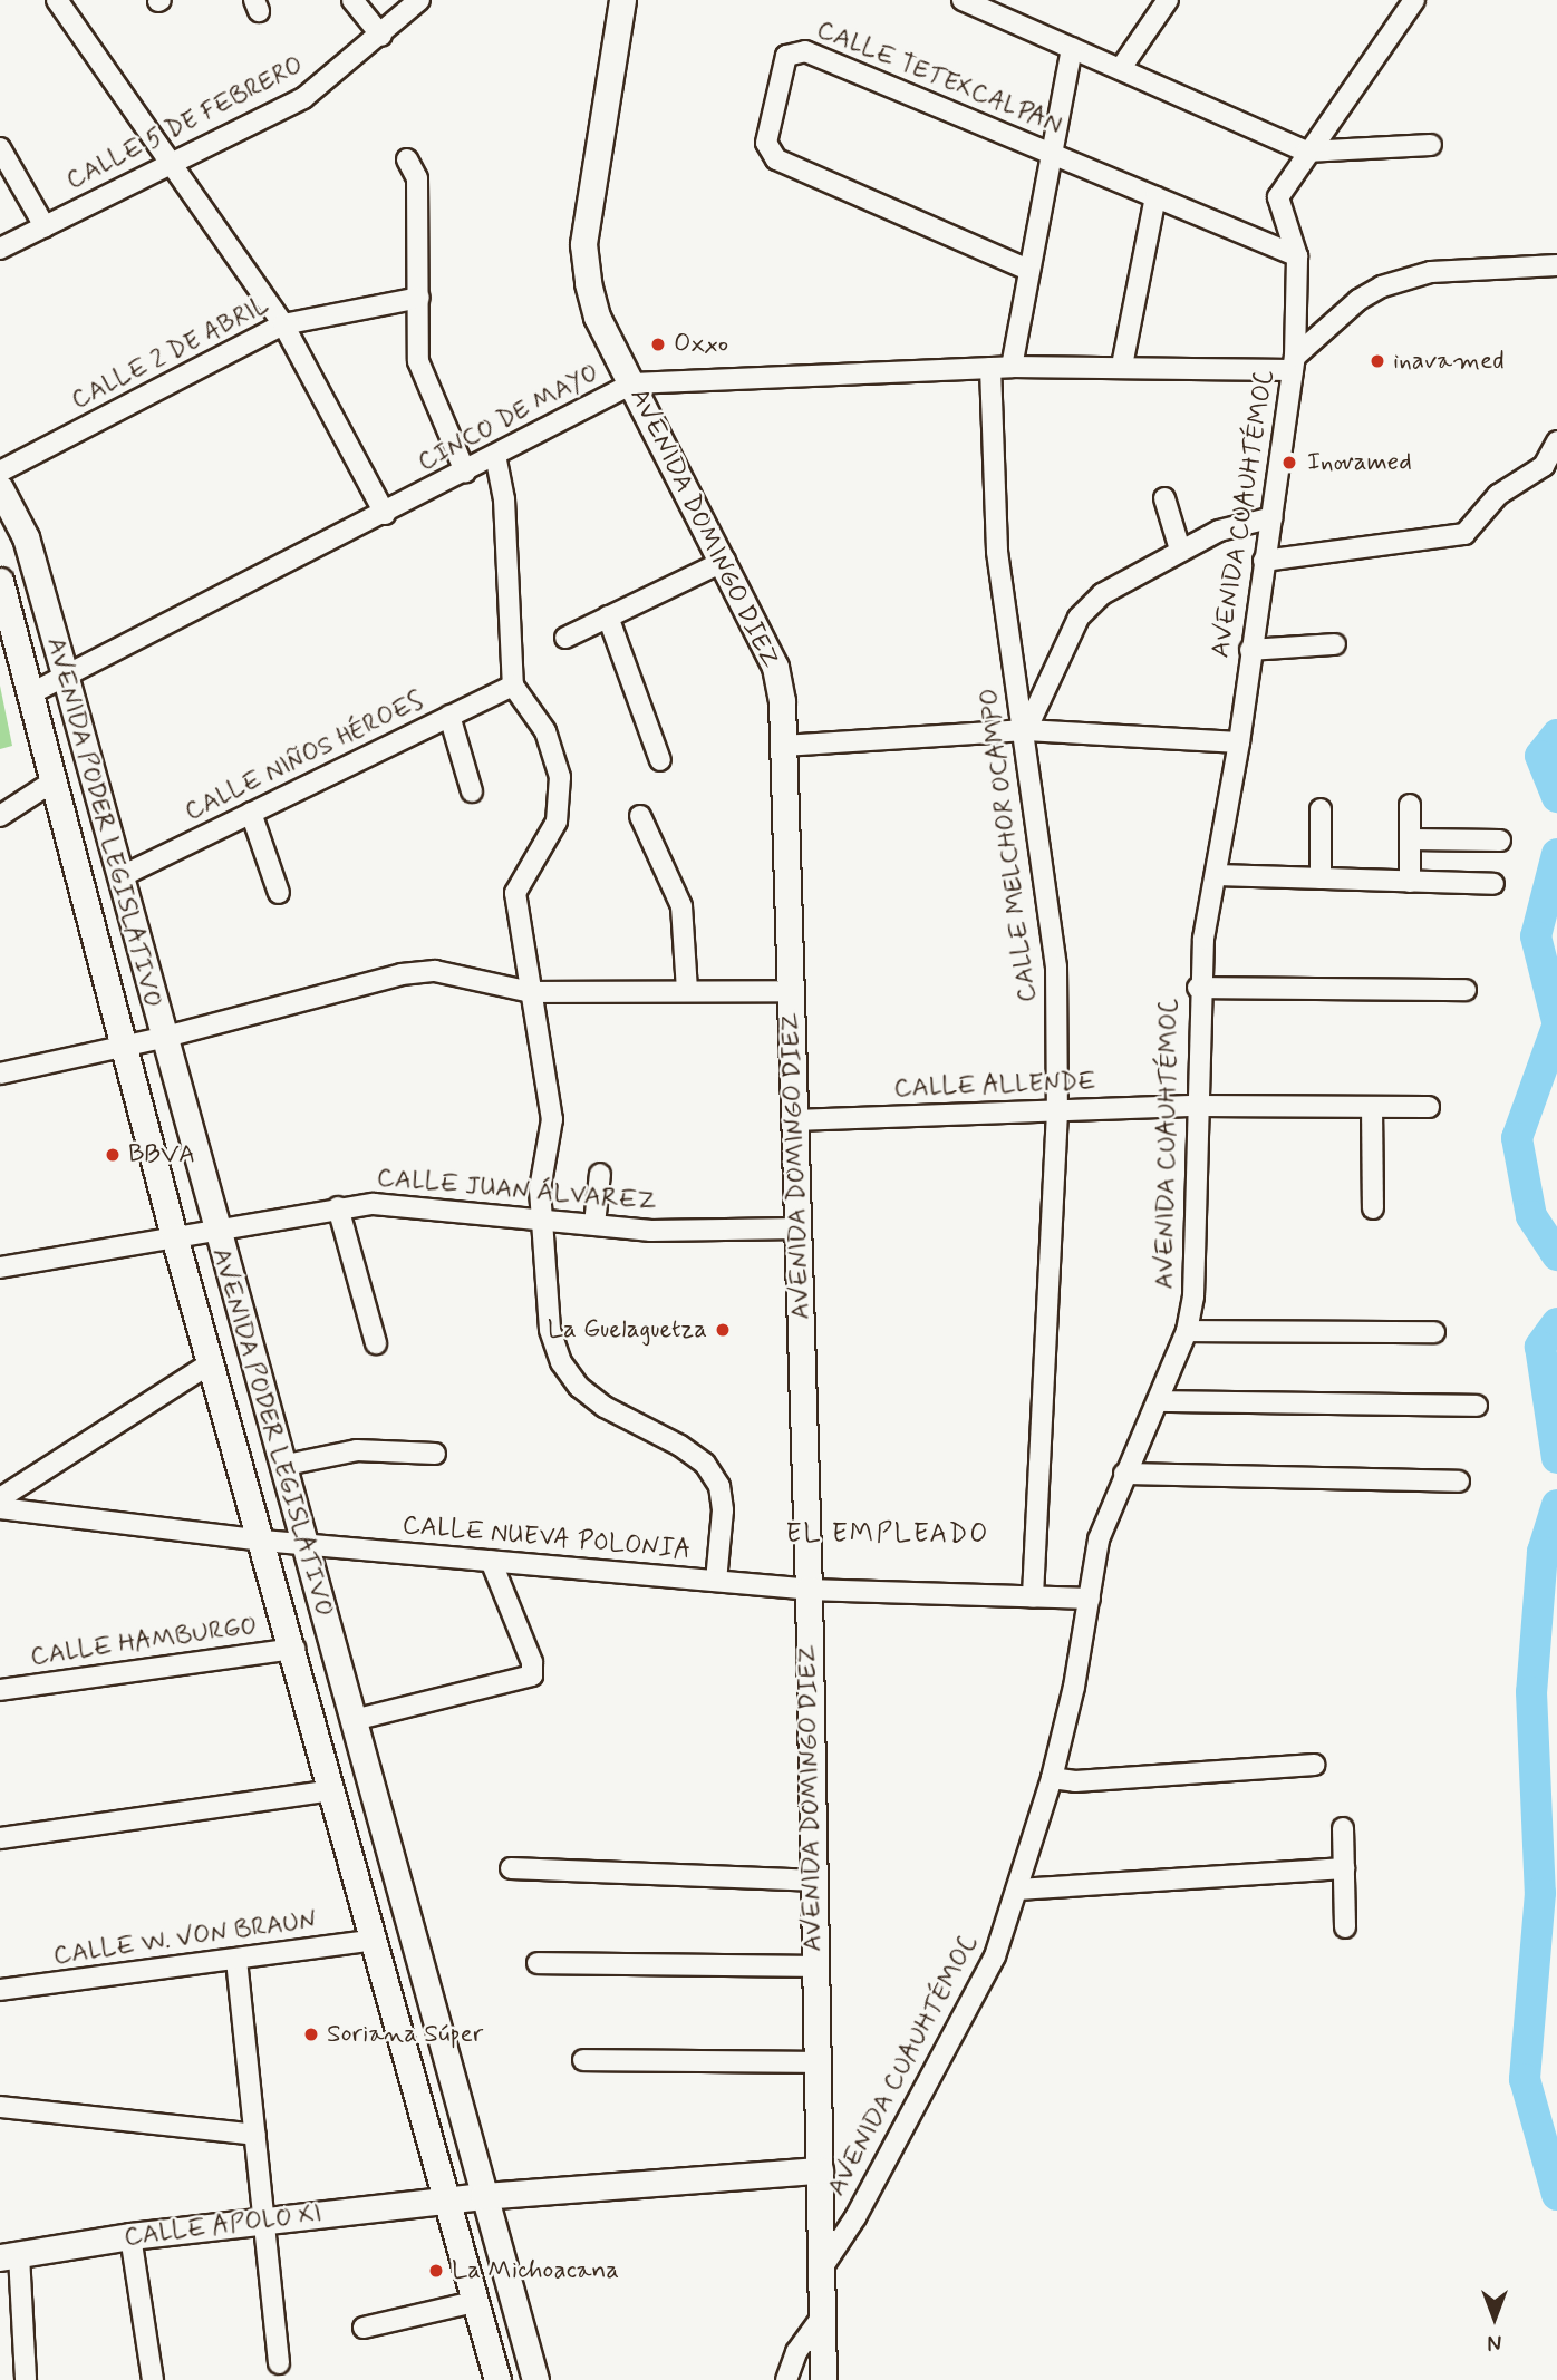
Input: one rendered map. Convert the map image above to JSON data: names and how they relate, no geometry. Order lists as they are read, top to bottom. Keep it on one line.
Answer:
{"streets":{"main road":["AVENIDA DOMINGO DIEZ","AVENIDA PODER LEGISLATIVO","CALLE APOLO XI"],"street":["CALLE TETEXCALPAN","CALLE 5 DE FEBRERO","CALLE 2 DE ABRIL","CINCO DE MAYO","AVENIDA CUAUHTÉMOC","CALLE NIÑOS HÉROES","CALLE MELCHOR OCAMPO","CALLE ALLENDE","CALLE JUAN ÁLVAREZ","CALLE NUEVA POLONIA","CALLE HAMBURGO","CALLE W. VON BRAUN"]},"crossings":[["CALLE TETEXCALPAN","AVENIDA CUAUHTÉMOC"],["CINCO DE MAYO","AVENIDA CUAUHTÉMOC"],["CINCO DE MAYO","AVENIDA DOMINGO DIEZ"],["CINCO DE MAYO","AVENIDA PODER LEGISLATIVO"],["CINCO DE MAYO","CALLE MELCHOR OCAMPO"],["AVENIDA CUAUHTÉMOC","AVENIDA DOMINGO DIEZ"],["AVENIDA CUAUHTÉMOC","CALLE ALLENDE"],["AVENIDA CUAUHTÉMOC","CALLE NUEVA POLONIA"],["AVENIDA DOMINGO DIEZ","CALLE ALLENDE"],["AVENIDA DOMINGO DIEZ","CALLE JUAN ÁLVAREZ"],["AVENIDA DOMINGO DIEZ","CALLE NUEVA POLONIA"],["AVENIDA DOMINGO DIEZ","CALLE APOLO XI"],["CALLE NIÑOS HÉROES","AVENIDA PODER LEGISLATIVO"],["AVENIDA PODER LEGISLATIVO","CALLE JUAN ÁLVAREZ"],["AVENIDA PODER LEGISLATIVO","CALLE NUEVA POLONIA"],["AVENIDA PODER LEGISLATIVO","CALLE HAMBURGO"],["AVENIDA PODER LEGISLATIVO","CALLE W. VON BRAUN"],["AVENIDA PODER LEGISLATIVO","CALLE APOLO XI"],["CALLE MELCHOR OCAMPO","CALLE ALLENDE"],["CALLE MELCHOR OCAMPO","CALLE NUEVA POLONIA"]],"districts":["EL EMPLEADO"],"places":["Oxxo","inavamed","Inovamed","BBVA","La Guelaguetza","Soriana Súper","La Michoacana"],"north":"bottom"}
